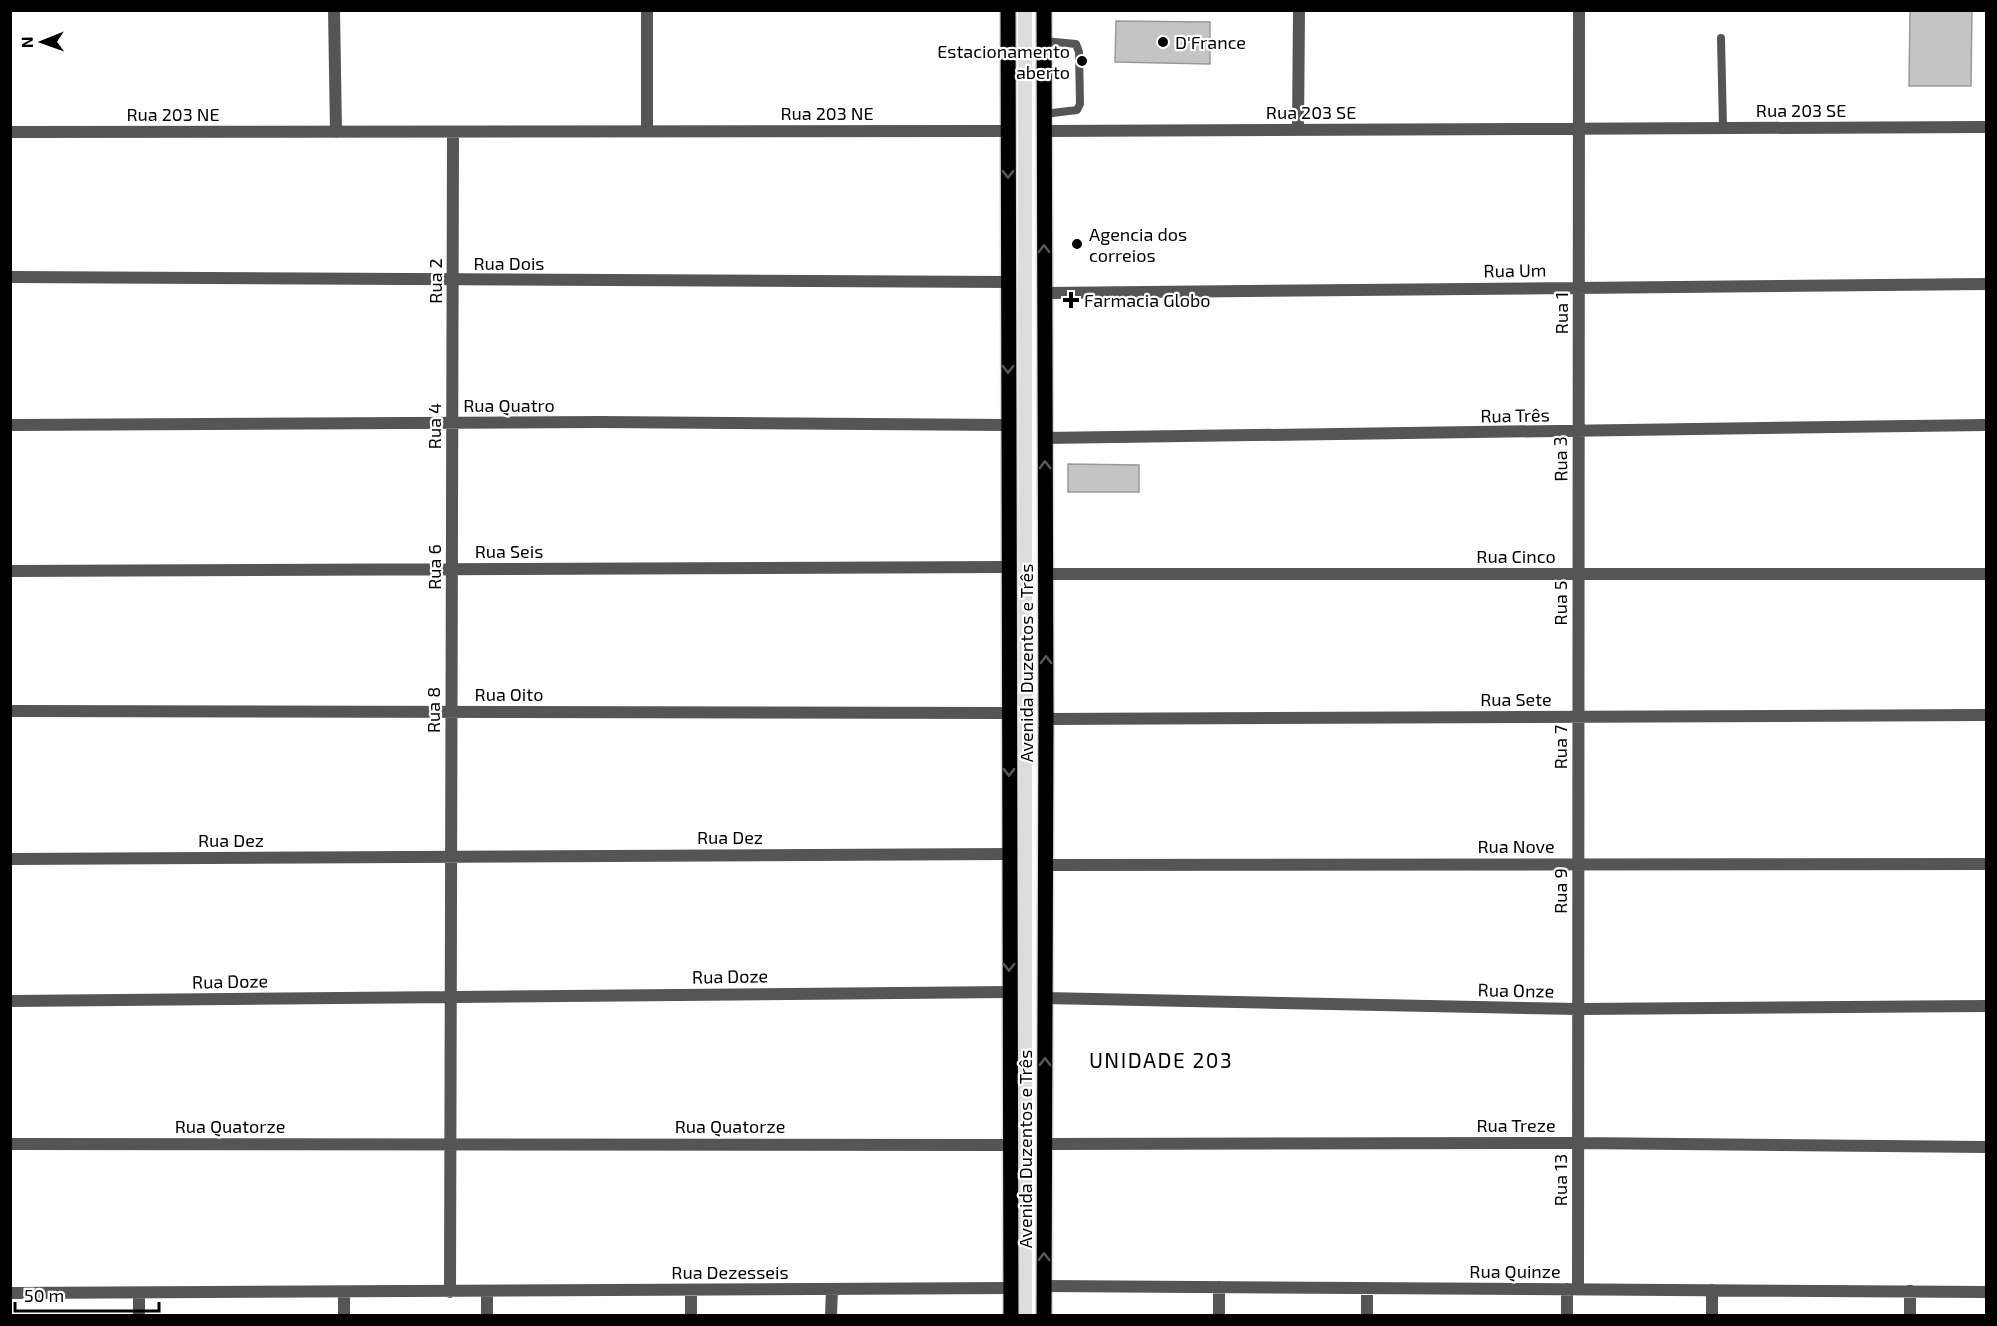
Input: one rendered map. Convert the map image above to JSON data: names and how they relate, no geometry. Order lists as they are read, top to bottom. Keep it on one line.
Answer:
{"streets":{"main road":["Avenida Duzentos e Três"],"street":["Rua 203 SE","Rua 203 NE","Rua Dois","Rua Um","Rua 2","Rua 1","Rua Quatro","Rua Três","Rua 4","Rua 3","Rua Seis","Rua Cinco","Rua 6","Rua 5","Rua Oito","Rua Sete","Rua 8","Rua 7","Rua Dez","Rua Nove","Rua 9","Rua Doze","Rua Onze","Rua Treze","Rua Quatorze","Rua 13","Rua Quinze","Rua Dezesseis"]},"crossings":[["Rua 203 SE","Rua 1"],["Rua 203 SE","Avenida Duzentos e Três"],["Rua 203 NE","Rua 2"],["Rua 203 NE","Avenida Duzentos e Três"],["Rua Dois","Rua 2"],["Rua Dois","Avenida Duzentos e Três"],["Rua Um","Rua 1"],["Rua Um","Avenida Duzentos e Três"],["Rua 2","Rua 4"],["Rua 1","Rua 3"],["Rua Quatro","Rua 4"],["Rua Quatro","Avenida Duzentos e Três"],["Rua Três","Rua 3"],["Rua Três","Avenida Duzentos e Três"],["Rua 4","Rua 6"],["Rua 3","Rua 5"],["Rua Seis","Rua 6"],["Rua Seis","Avenida Duzentos e Três"],["Rua Cinco","Rua 5"],["Rua Cinco","Avenida Duzentos e Três"],["Rua 6","Rua 8"],["Rua 5","Rua 7"],["Avenida Duzentos e Três","Rua Oito"],["Avenida Duzentos e Três","Rua Sete"],["Avenida Duzentos e Três","Rua Dez"],["Avenida Duzentos e Três","Rua Nove"],["Avenida Duzentos e Três","Rua Doze"],["Avenida Duzentos e Três","Rua Onze"],["Avenida Duzentos e Três","Rua Treze"],["Avenida Duzentos e Três","Rua Quatorze"],["Avenida Duzentos e Três","Rua Quinze"],["Avenida Duzentos e Três","Rua Dezesseis"],["Rua Oito","Rua 8"],["Rua Sete","Rua 7"],["Rua 8","Rua Dez"],["Rua 7","Rua 9"],["Rua Nove","Rua 9"],["Rua 9","Rua Onze"],["Rua 9","Rua 13"],["Rua Onze","Rua 13"],["Rua Treze","Rua 13"],["Rua 13","Rua Quinze"]],"districts":["UNIDADE 203"],"places":{"other":["D'France","Estacionamento aberto","Agencia dos correios"],"health":["Farmacia Globo"]},"scale_bar":"50 m","north":"left"}
